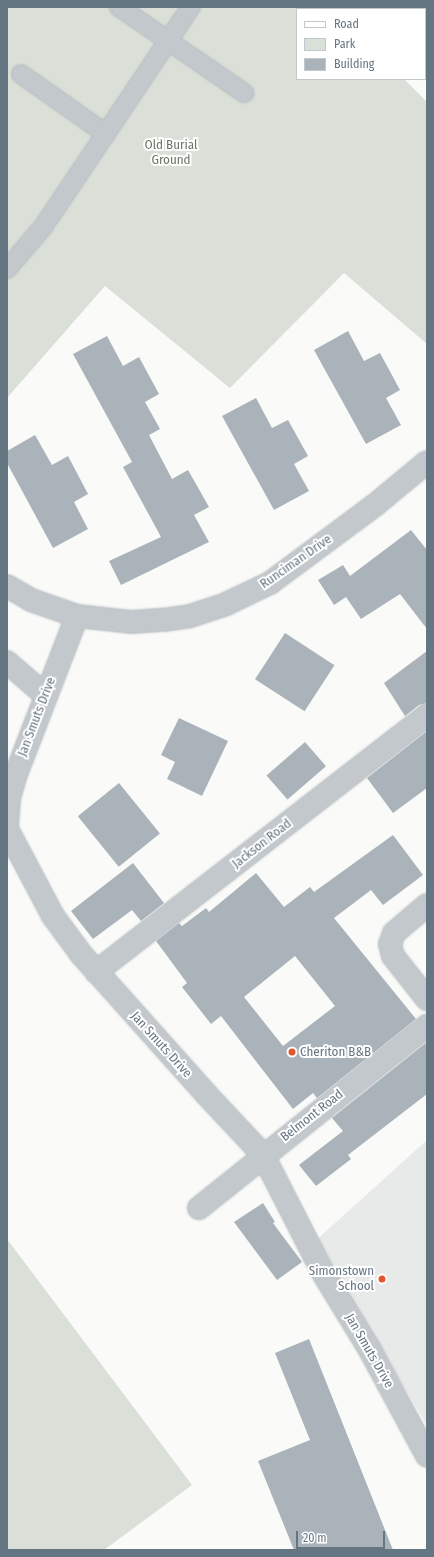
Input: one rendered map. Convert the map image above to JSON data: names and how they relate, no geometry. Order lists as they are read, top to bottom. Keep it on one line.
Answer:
{"streets":{"street":["Runciman Drive","Jan Smuts Drive","Jackson Road","Belmont Road"]},"crossings":[["Runciman Drive","Jan Smuts Drive"],["Jan Smuts Drive","Jackson Road"],["Jan Smuts Drive","Belmont Road"]],"parks":["Old Burial Ground"],"places":["Cheriton B&B","Simonstown School"],"legend":["Road","Park","Building"],"scale_bar":"20 m"}
